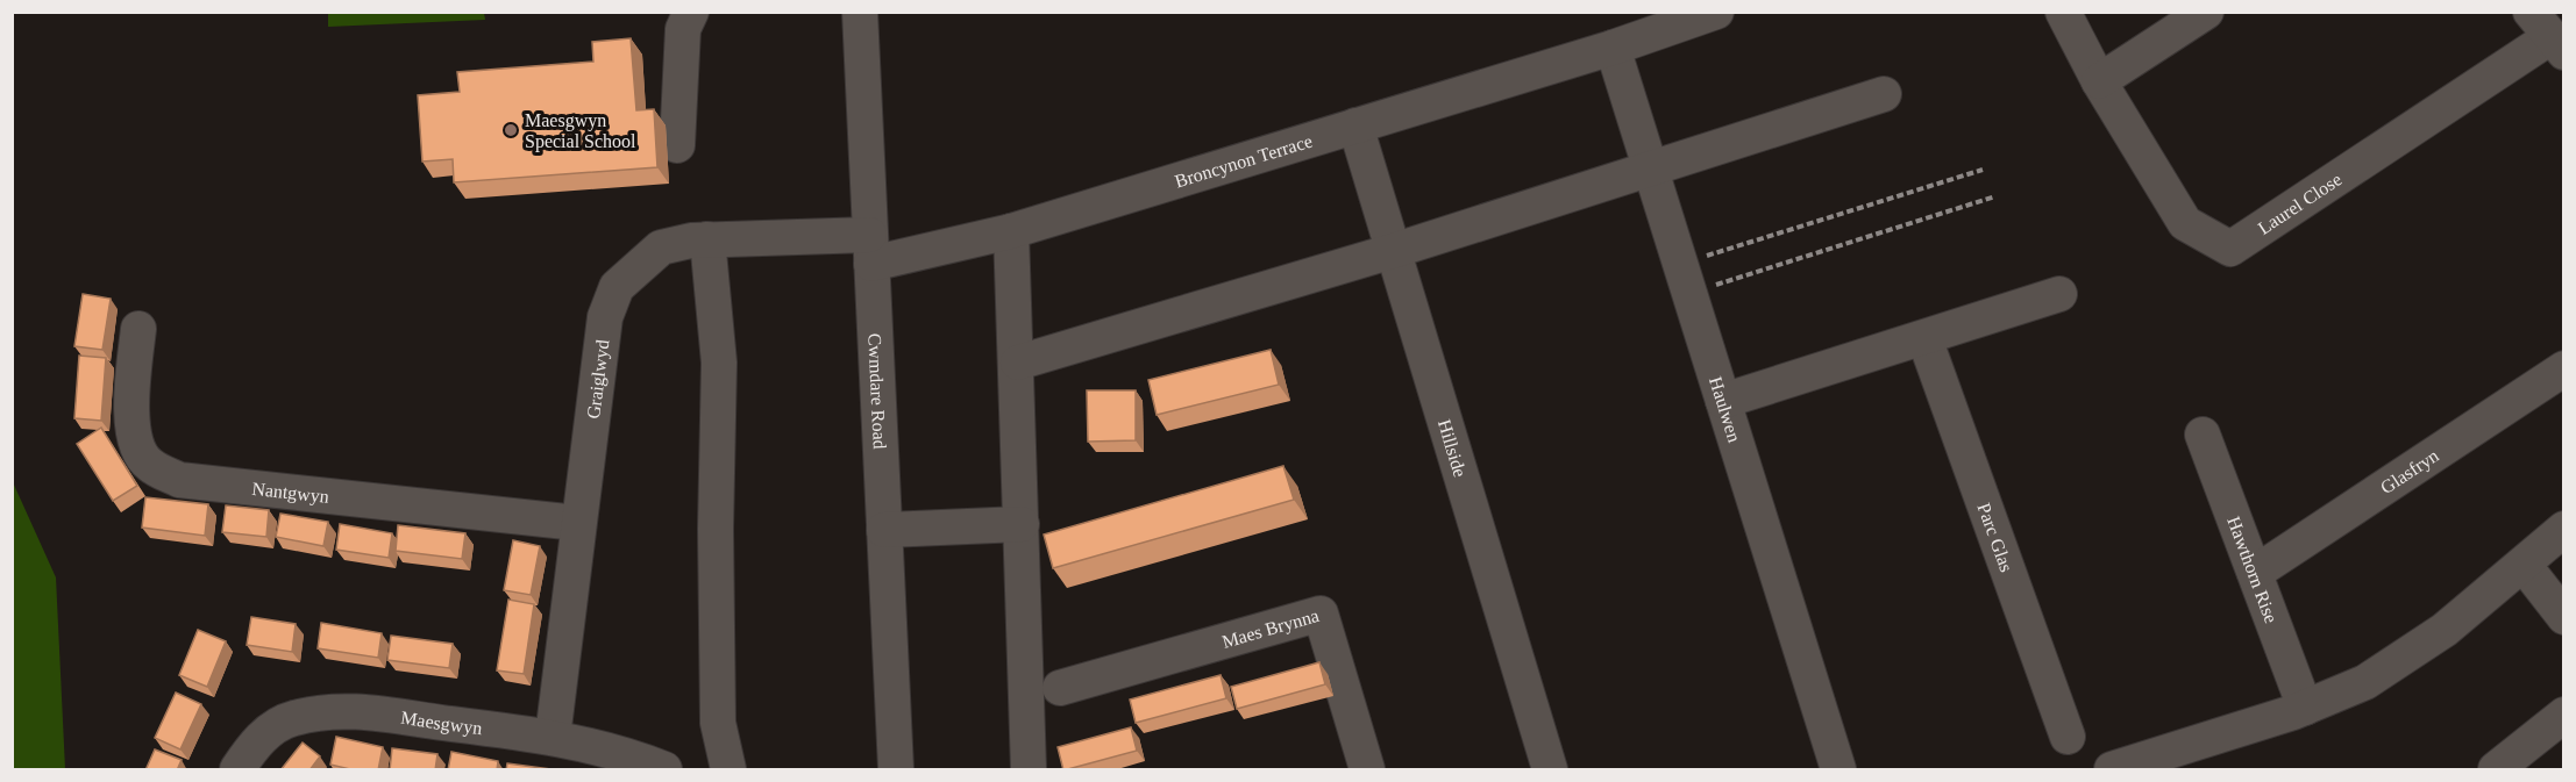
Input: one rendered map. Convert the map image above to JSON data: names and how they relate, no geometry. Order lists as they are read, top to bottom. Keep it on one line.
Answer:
{"streets":{"street":["Broncynon Terrace","Laurel Close","Graiglwyd","Cwmdare Road","Haulwen","Hillside","Glasfryn","Nantgwyn","Parc Glas","Hawthorn Rise","Maes Brynna","Maesgwyn"]},"crossings":[["Broncynon Terrace","Graiglwyd"],["Broncynon Terrace","Cwmdare Road"],["Broncynon Terrace","Haulwen"],["Broncynon Terrace","Hillside"],["Graiglwyd","Cwmdare Road"],["Graiglwyd","Nantgwyn"],["Graiglwyd","Maesgwyn"],["Glasfryn","Hawthorn Rise"]],"places":["Maesgwyn Special School"]}
